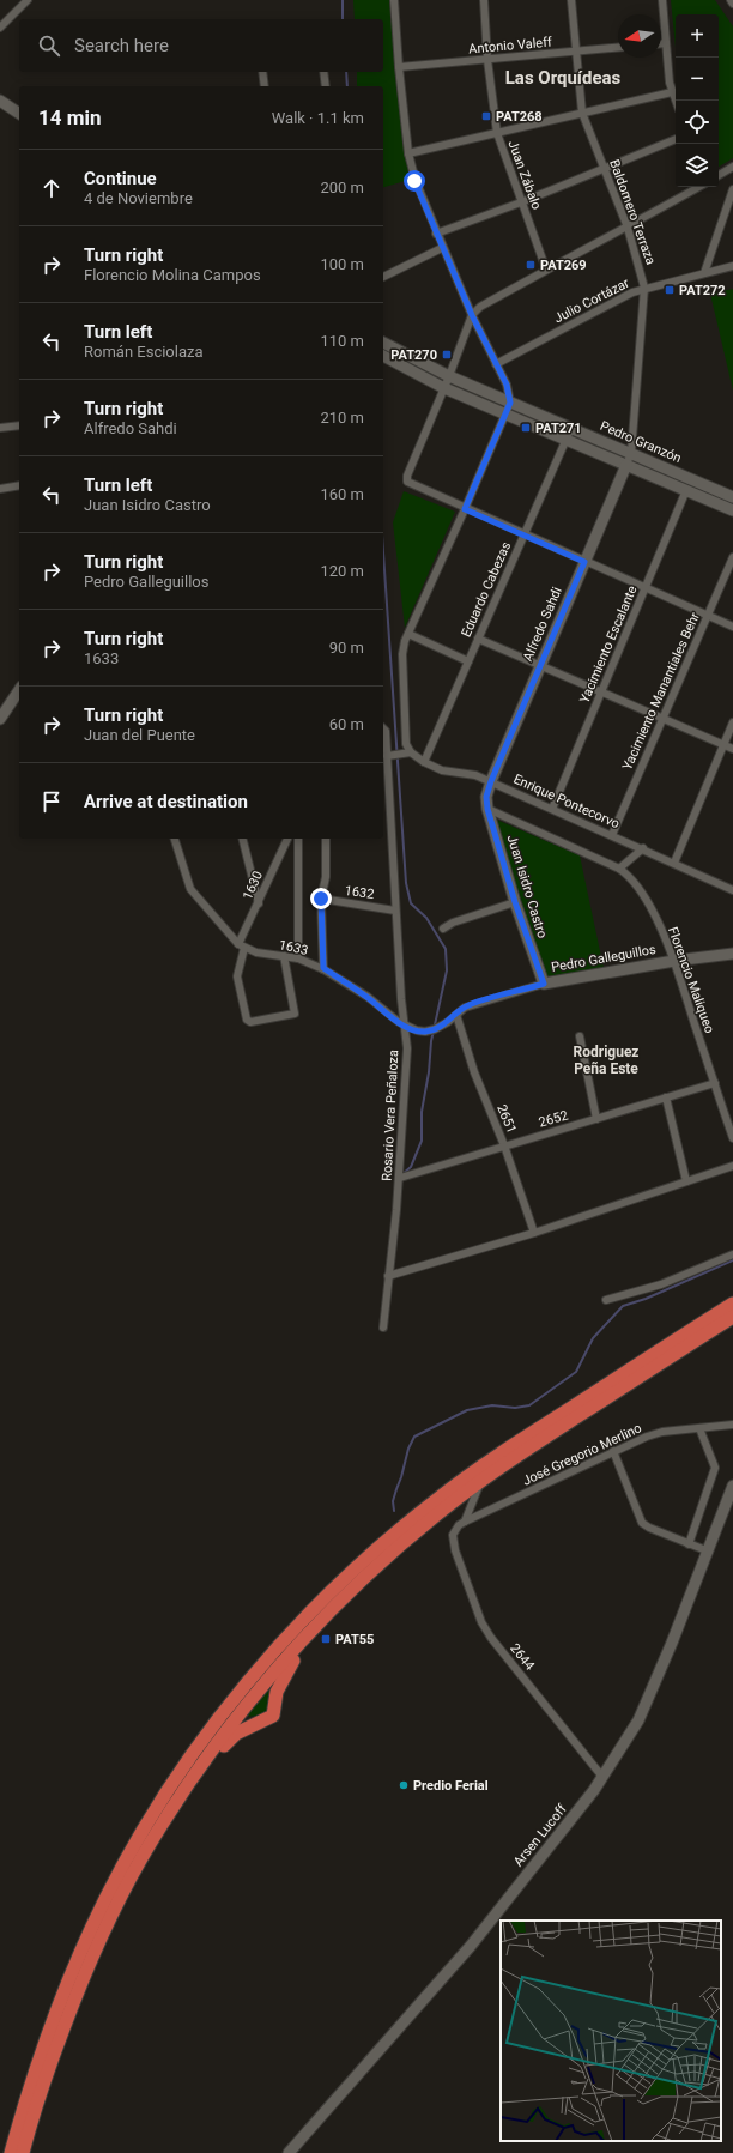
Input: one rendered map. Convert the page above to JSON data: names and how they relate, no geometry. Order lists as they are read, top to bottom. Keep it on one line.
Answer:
{"streets":{"street":["Antonio Valeff","Juan Zábalo","Baldomero Terraza","Julio Cortázar","Pedro Granzón","Eduardo Cabezas","Alfredo Sahdi","Yacimiento Escalante","Yacimiento Manantiales Behr","Enrique Pontecorvo","1630","Juan Isidro Castro","1632","1633","Pedro Galleguillos","Florencio Maliqueo","Rosario Vera Peñaloza","2651","2652","José Gregorio Merlino","2644","Arsen Lucoff"]},"crossings":[["Antonio Valeff","Juan Zábalo"],["Antonio Valeff","Baldomero Terraza"],["Baldomero Terraza","Julio Cortázar"],["Baldomero Terraza","Pedro Granzón"],["Baldomero Terraza","Alfredo Sahdi"],["Pedro Granzón","Eduardo Cabezas"],["Pedro Granzón","Alfredo Sahdi"],["Pedro Granzón","Yacimiento Escalante"],["Eduardo Cabezas","Enrique Pontecorvo"],["Alfredo Sahdi","Enrique Pontecorvo"],["Alfredo Sahdi","Juan Isidro Castro"],["Yacimiento Escalante","Enrique Pontecorvo"],["Yacimiento Manantiales Behr","Enrique Pontecorvo"],["1630","1633"],["Juan Isidro Castro","Pedro Galleguillos"],["Juan Isidro Castro","Florencio Maliqueo"],["1632","Rosario Vera Peñaloza"],["1633","Pedro Galleguillos"],["1633","Rosario Vera Peñaloza"],["Pedro Galleguillos","Florencio Maliqueo"],["Pedro Galleguillos","Rosario Vera Peñaloza"],["Pedro Galleguillos","2651"],["Florencio Maliqueo","2652"],["Rosario Vera Peñaloza","2652"],["2651","2652"],["José Gregorio Merlino","2644"],["2644","Arsen Lucoff"]],"districts":["Las Orquídeas","Rodriguez Peña Este"],"places":{"transit":["PAT268","PAT269","PAT272","PAT270","PAT271","PAT55"],"other":["Predio Ferial"]},"north":"left","page":{"map_buttons":["+","−"],"search":"Search here","heading":["14 min","Walk · 1.1 km"],"list":[["Continue","4 de Noviembre","200 m"],["Turn right","Florencio Molina Campos","100 m"],["Turn left","Román Esciolaza","110 m"],["Turn right","Alfredo Sahdi","210 m"],["Turn left","Juan Isidro Castro","160 m"],["Turn right","Pedro Galleguillos","120 m"],["Turn right","1633","90 m"],["Turn right","Juan del Puente","60 m"],"Arrive at destination"]}}
